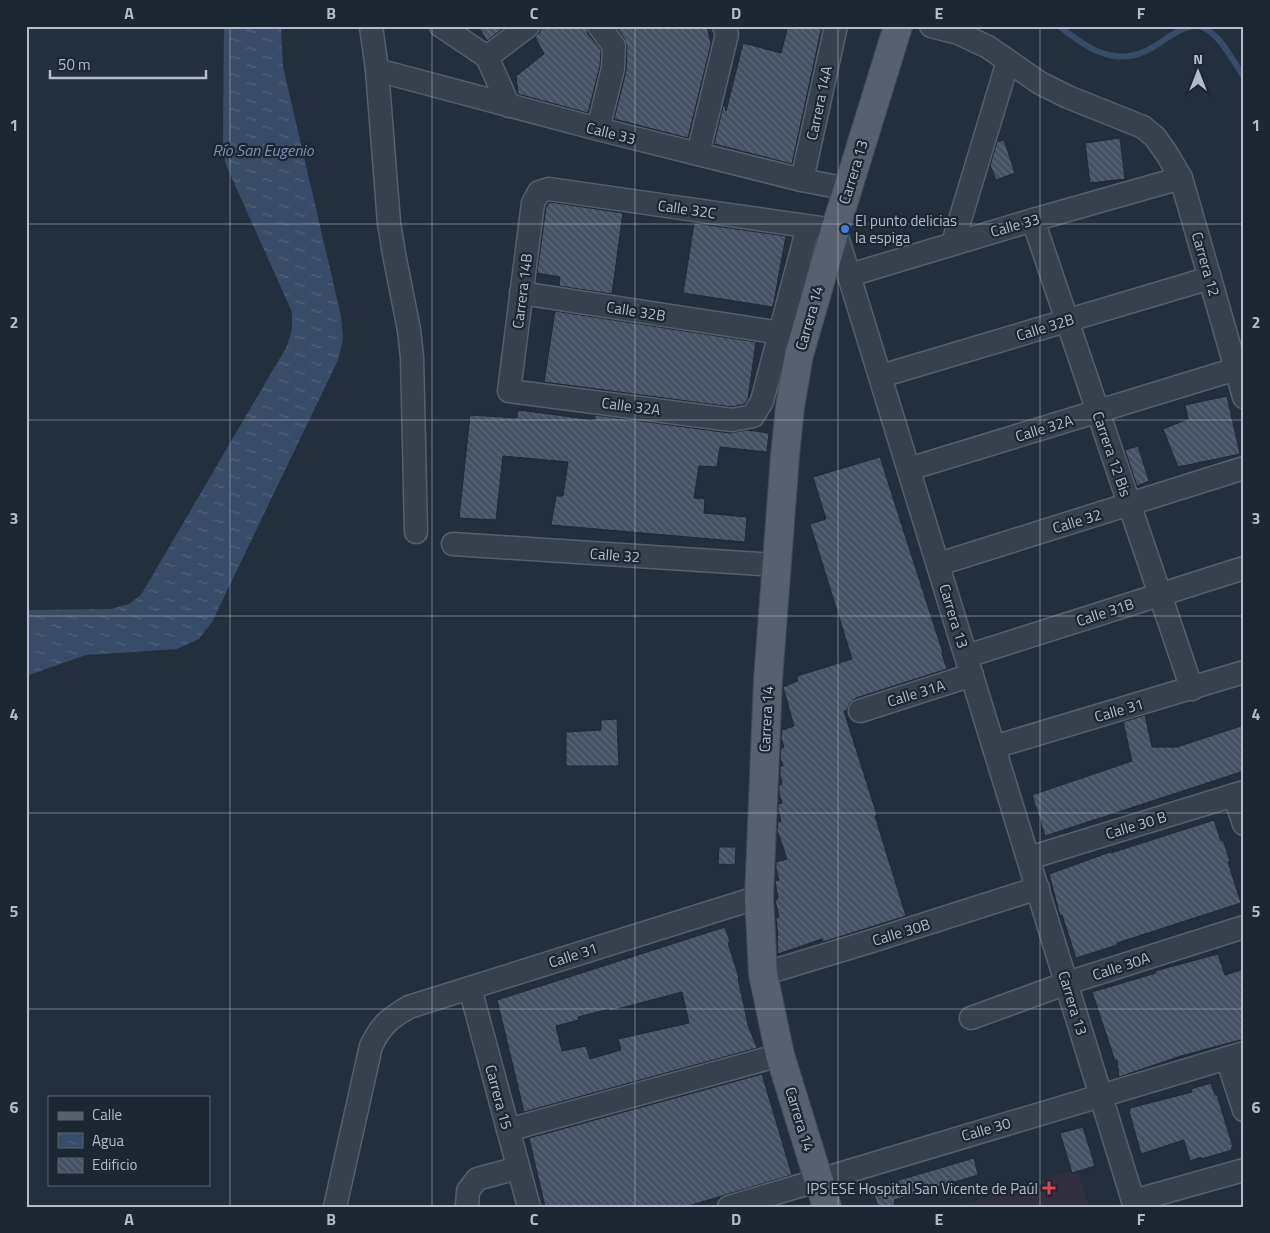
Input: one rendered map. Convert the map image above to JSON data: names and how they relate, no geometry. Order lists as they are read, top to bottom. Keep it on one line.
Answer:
{"streets":{"main road":["Carrera 13","Carrera 14"],"street":["Carrera 14A","Calle 33","Calle 32C","Carrera 12","Carrera 14B","Calle 32B","Calle 32A","Carrera 12 Bis","Calle 32","Calle 31B","Calle 31A","Calle 31","Calle 30 B","Calle 30B","Calle 30A","Carrera 15","Calle 30"]},"crossings":[["Carrera 14A","Calle 33"],["Calle 33","Carrera 13"],["Calle 33","Carrera 12"],["Calle 33","Carrera 12 Bis"],["Carrera 13","Calle 32C"],["Carrera 13","Calle 32B"],["Carrera 13","Carrera 14"],["Carrera 13","Calle 32A"],["Carrera 13","Calle 32"],["Carrera 13","Calle 31B"],["Carrera 13","Calle 31A"],["Carrera 13","Calle 31"],["Carrera 13","Calle 30 B"],["Carrera 13","Calle 30B"],["Carrera 13","Calle 30A"],["Carrera 13","Calle 30"],["Calle 32C","Carrera 14B"],["Calle 32C","Carrera 14"],["Carrera 12","Calle 32B"],["Carrera 12","Calle 32A"],["Carrera 14B","Calle 32B"],["Carrera 14B","Calle 32A"],["Calle 32B","Calle 32A"],["Calle 32B","Carrera 12 Bis"],["Carrera 14","Calle 32"],["Carrera 14","Calle 31"],["Carrera 14","Calle 30B"],["Carrera 14","Calle 30"],["Calle 32A","Carrera 12 Bis"],["Carrera 12 Bis","Calle 32"],["Carrera 12 Bis","Calle 31B"],["Carrera 12 Bis","Calle 31"],["Calle 31B","Calle 31A"],["Calle 31","Carrera 15"]],"water":["Río San Eugenio"],"places":{"other":["El punto delicias la espiga"],"health":["IPS ESE Hospital San Vicente de Paúl"]},"legend":["Calle","Agua","Edificio"],"scale_bar":"50 m","north":"top","grid":{"columns":["A","B","C","D","E","F"],"rows":["1","2","3","4","5","6"]}}
